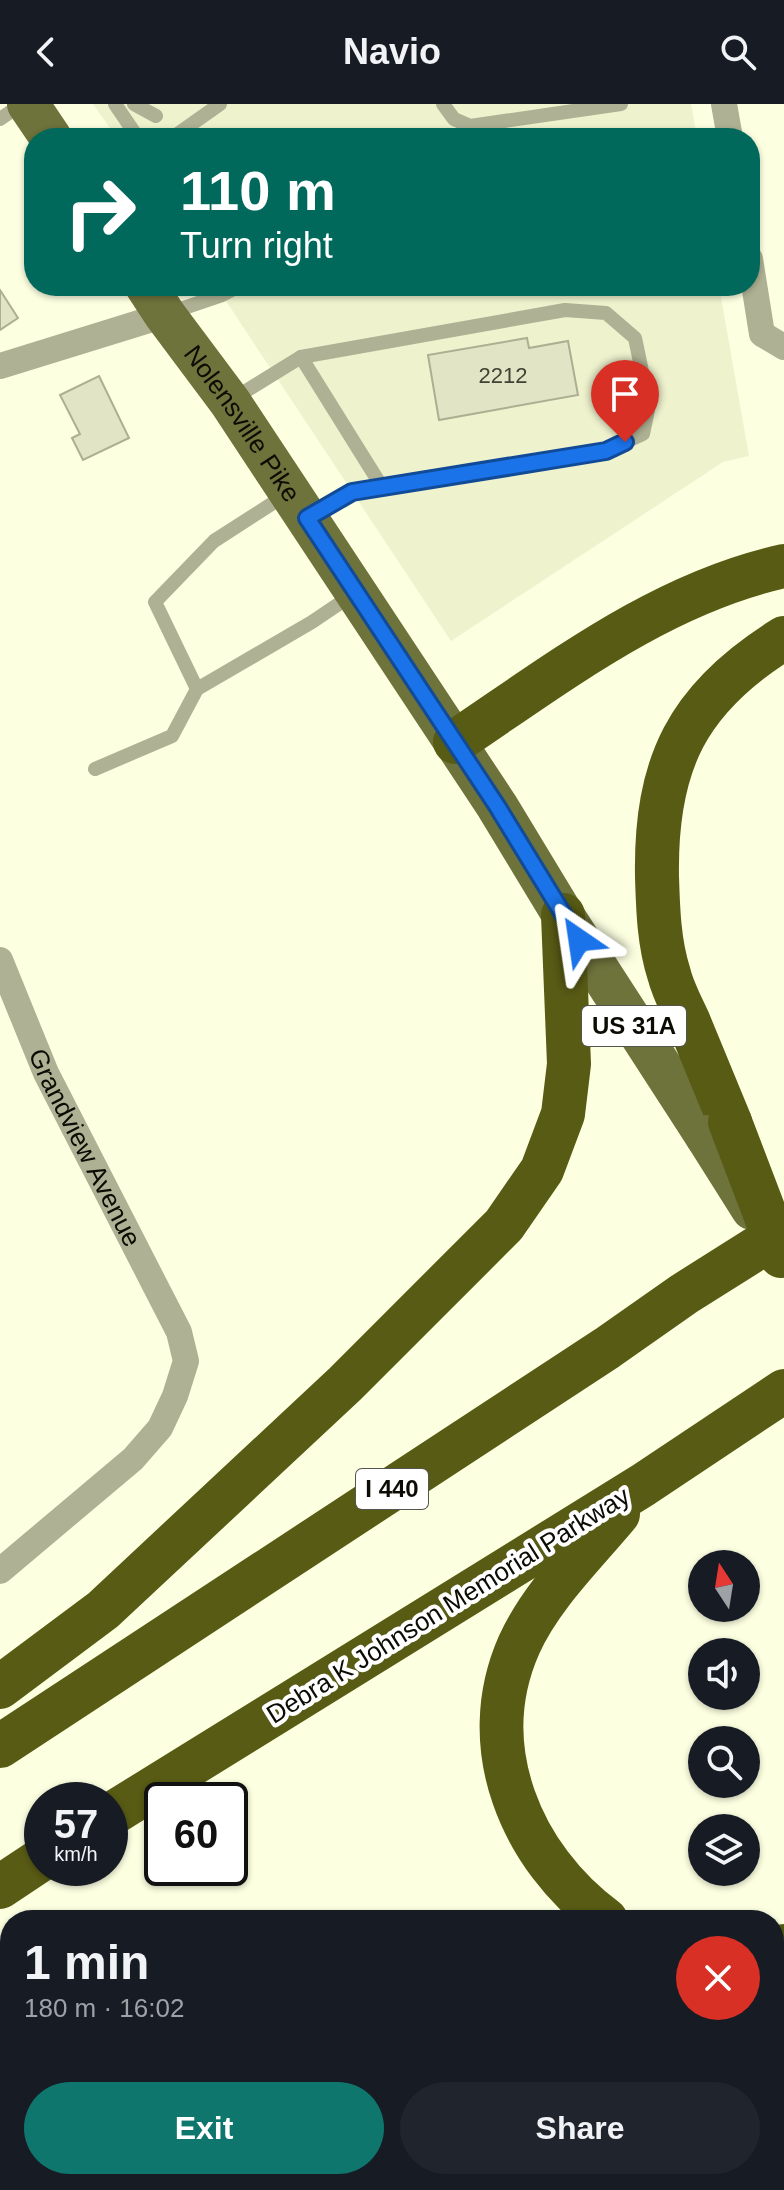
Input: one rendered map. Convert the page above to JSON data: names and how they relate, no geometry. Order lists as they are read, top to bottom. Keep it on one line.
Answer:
{"streets":{"highway":["I 440","Debra K Johnson Memorial Parkway"],"main road":["Nolensville Pike","US 31A"],"street":["Grandview Avenue"]},"house_numbers":["2212"],"north":"top","page":{"header":"Navio","turn":["110 m","Turn right"],"speed":"57 km/h","limit":"60","heading":["1 min","180 m · 16:02"],"buttons":["Exit","Share"]}}
